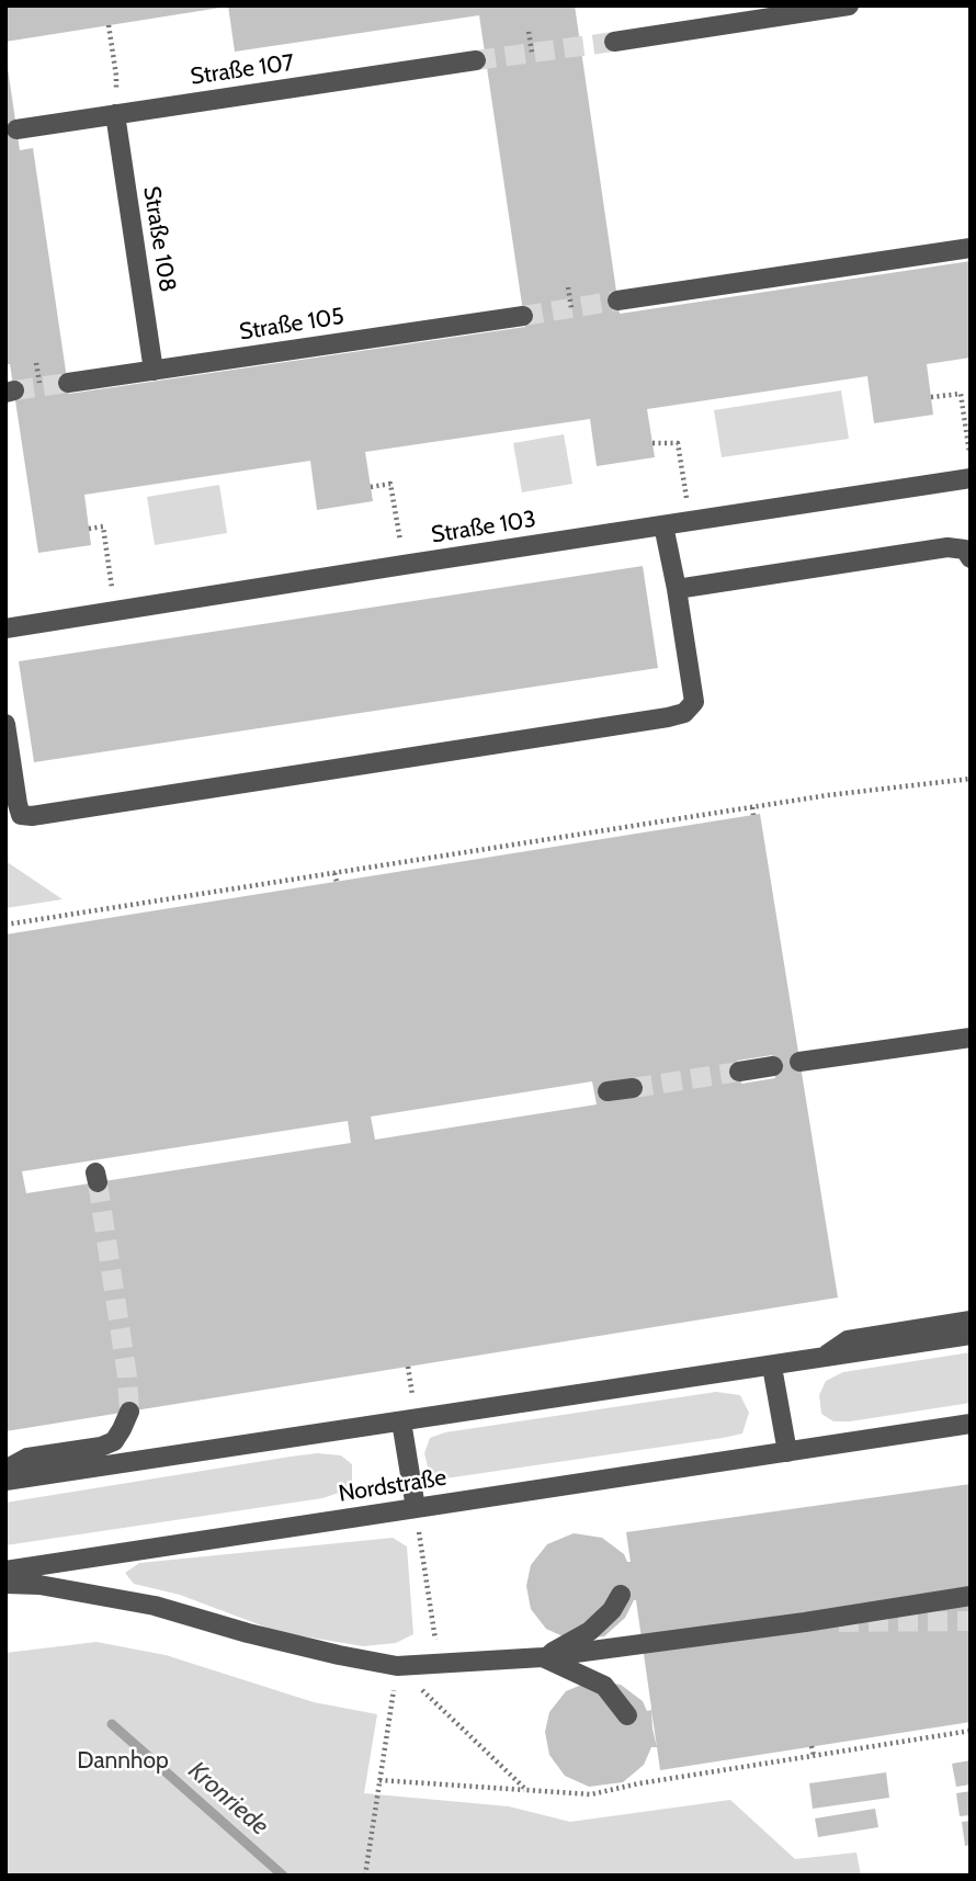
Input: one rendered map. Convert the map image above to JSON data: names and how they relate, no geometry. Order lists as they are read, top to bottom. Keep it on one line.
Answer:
{"streets":{"street":["Straße 107","Straße 108","Straße 105","Straße 103","Nordstraße"]},"crossings":[["Straße 107","Straße 108"],["Straße 108","Straße 105"]],"water":["Kronriede"],"parks":["Dannhop"]}
